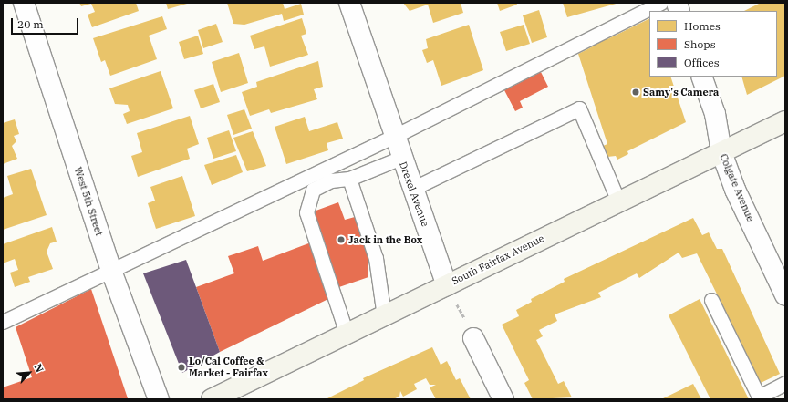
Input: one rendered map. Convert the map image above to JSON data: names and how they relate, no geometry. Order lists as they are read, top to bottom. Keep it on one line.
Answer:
{"streets":{"main road":["South Fairfax Avenue"],"street":["Colgate Avenue","Drexel Avenue","West 5th Street"]},"crossings":[["Colgate Avenue","South Fairfax Avenue"],["Drexel Avenue","South Fairfax Avenue"]],"places":["Samy's Camera","Jack in the Box","Lo/Cal Coffee & Market - Fairfax"],"legend":["Homes","Shops","Offices"],"scale_bar":"20 m","north":"top right"}
